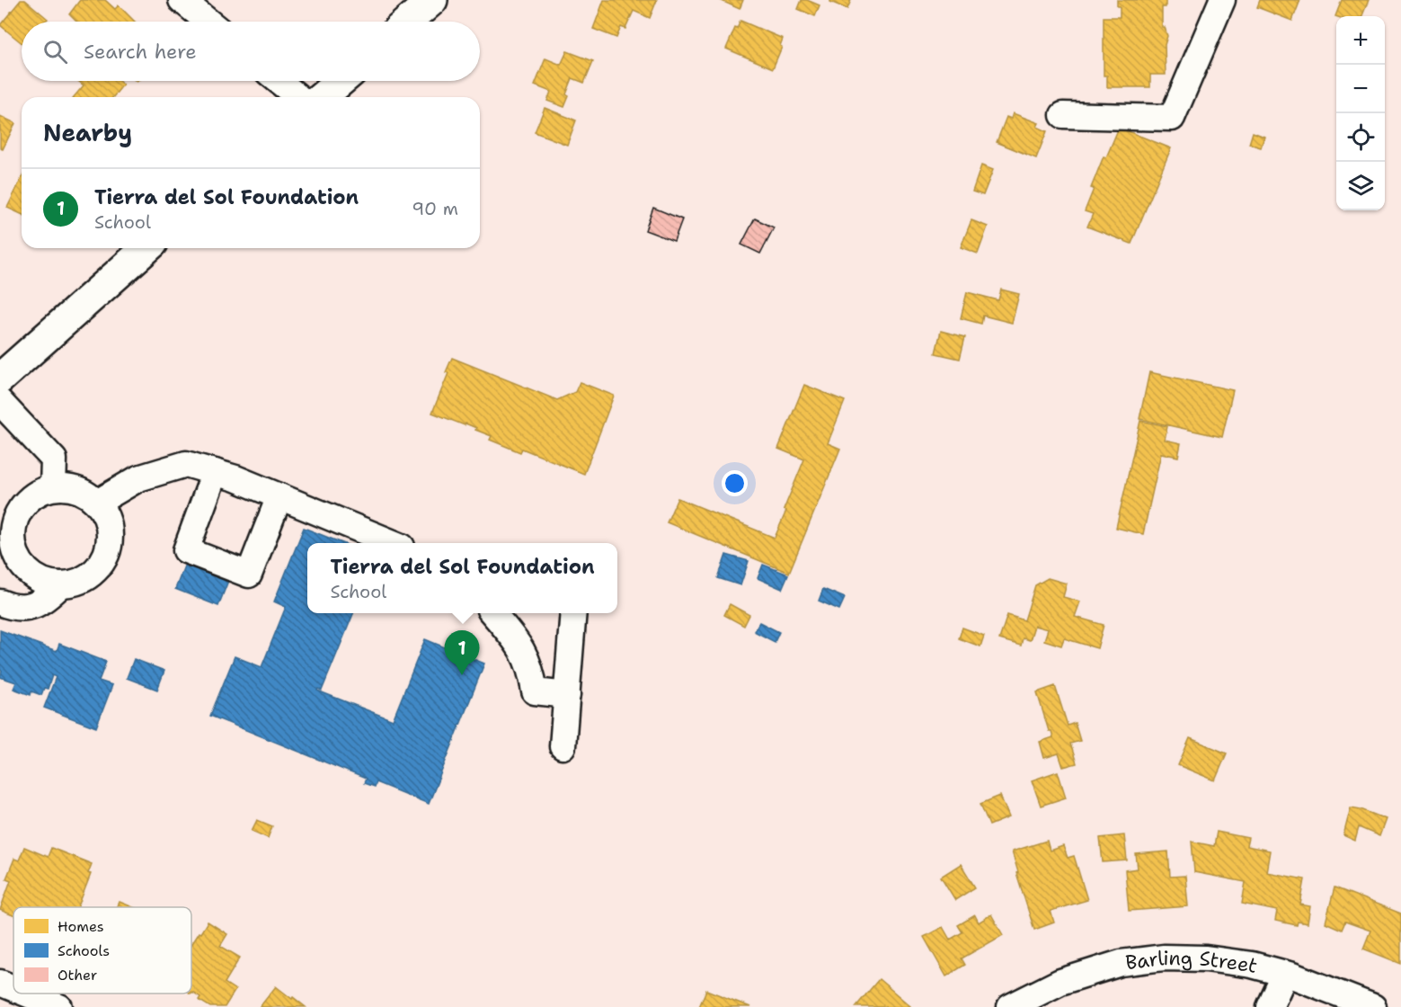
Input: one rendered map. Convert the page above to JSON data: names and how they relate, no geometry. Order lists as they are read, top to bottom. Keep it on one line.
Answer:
{"streets":{"street":["Barling Street"]},"legend":["Homes","Schools","Other"],"page":{"map_buttons":["+","−"],"search":"Search here","heading":"Nearby","list":[{"mark":"1","name":"Tierra del Sol Foundation","note":"School","value":"90 m"}],"popup":["Tierra del Sol Foundation","School"],"pins":"1"}}
